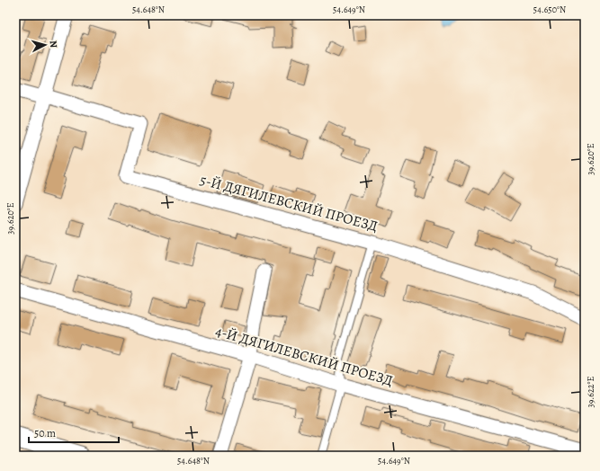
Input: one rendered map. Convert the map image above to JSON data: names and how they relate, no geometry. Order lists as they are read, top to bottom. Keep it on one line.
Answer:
{"streets":{"street":["5-Й ДЯГИЛЕВСКИЙ ПРОЕЗД","4-Й ДЯГИЛЕВСКИЙ ПРОЕЗД"]},"scale_bar":"50 m","north":"right","coordinates":["54.648°N","54.649°N","54.650°N","39.620°E","39.622°E"]}
